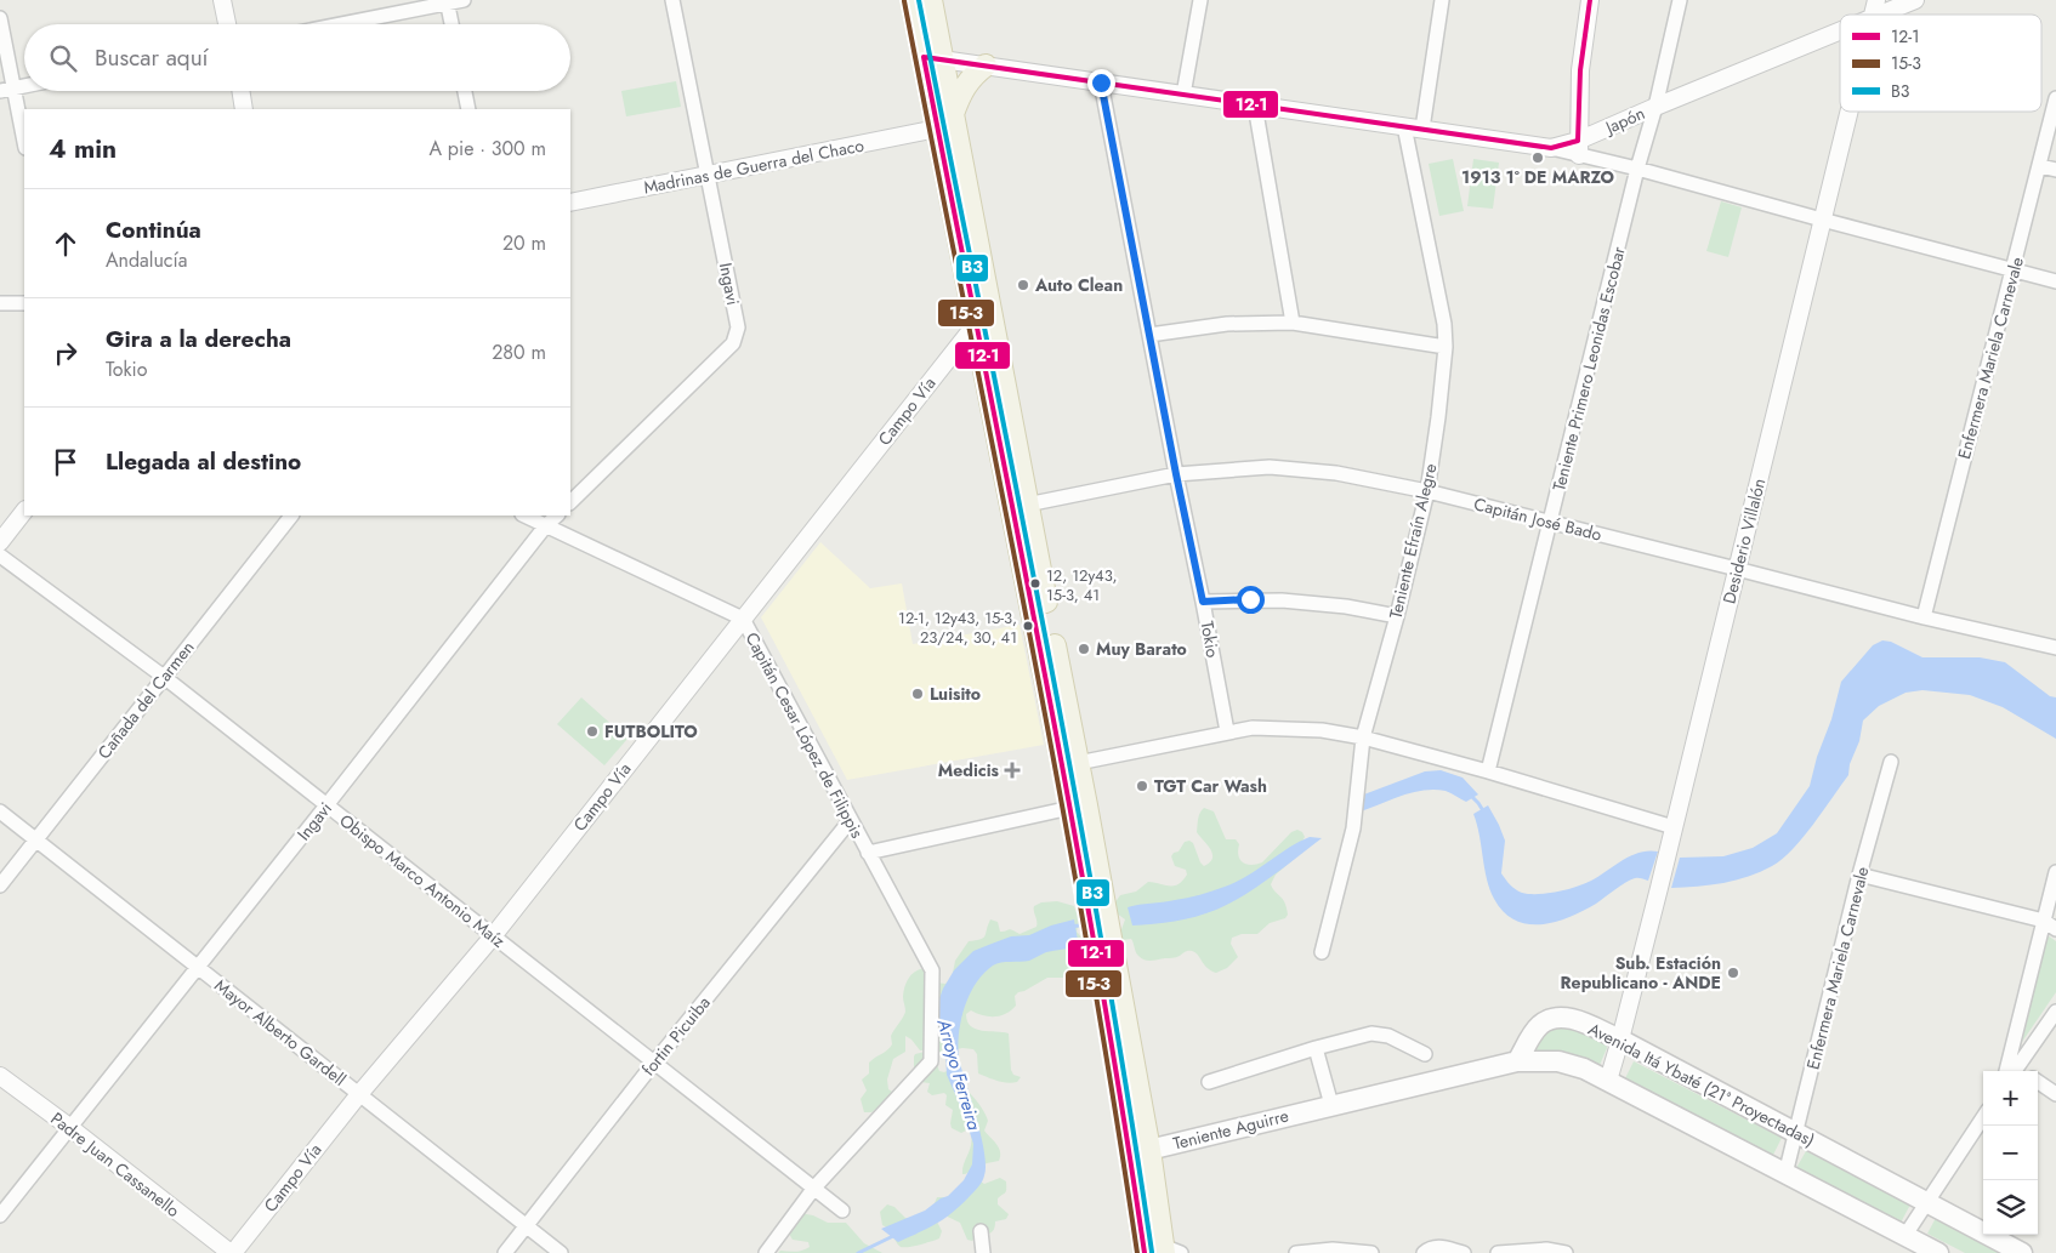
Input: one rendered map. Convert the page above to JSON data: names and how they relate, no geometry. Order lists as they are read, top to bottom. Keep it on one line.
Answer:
{"streets":{"main road":["Avenida Itá Ybaté (21ª Proyectadas)","Teniente Aguirre"],"street":["Japón","Madrinas de Guerra del Chaco","Ingavi","Enfermera Mariela Carnevale","Teniente Primero Leonidas Escobar","Campo Vía","Capitán José Bado","Teniente Efraín Alegre","Desiderio Villalón","Tokio","Cañada del Carmen","Capitán Cesar López de Filippis","Obispo Marco Antonio Maíz","Mayor Alberto Gardell","fortin Picuiba","Padre Juan Cassanello"]},"crossings":[["Japón","Teniente Primero Leonidas Escobar"],["Japón","Teniente Efraín Alegre"],["Japón","Tokio"],["Madrinas de Guerra del Chaco","Ingavi"],["Ingavi","Capitán Cesar López de Filippis"],["Ingavi","Obispo Marco Antonio Maíz"],["Ingavi","Mayor Alberto Gardell"],["Ingavi","Padre Juan Cassanello"],["Enfermera Mariela Carnevale","Capitán José Bado"],["Enfermera Mariela Carnevale","Avenida Itá Ybaté (21ª Proyectadas)"],["Teniente Primero Leonidas Escobar","Capitán José Bado"],["Campo Vía","Capitán Cesar López de Filippis"],["Campo Vía","Obispo Marco Antonio Maíz"],["Campo Vía","Mayor Alberto Gardell"],["Campo Vía","Padre Juan Cassanello"],["Capitán José Bado","Teniente Efraín Alegre"],["Capitán José Bado","Desiderio Villalón"],["Capitán José Bado","Tokio"],["Desiderio Villalón","Avenida Itá Ybaté (21ª Proyectadas)"],["Cañada del Carmen","Obispo Marco Antonio Maíz"],["Cañada del Carmen","Mayor Alberto Gardell"],["Capitán Cesar López de Filippis","Obispo Marco Antonio Maíz"],["Capitán Cesar López de Filippis","fortin Picuiba"],["Obispo Marco Antonio Maíz","fortin Picuiba"],["Mayor Alberto Gardell","fortin Picuiba"],["Avenida Itá Ybaté (21ª Proyectadas)","Teniente Aguirre"]],"water":["Arroyo Ferreira"],"places":{"other":["1913 1º DE MARZO","Auto Clean","12, 12y43, 15-3, 41","12-1, 12y43, 15-3, 23/24, 30, 41","Muy Barato","Luisito","FUTBOLITO","TGT Car Wash","Sub. Estación Republicano - ANDE"],"health":["Medicis"]},"lines":["transit line 12-1","transit line B3","transit line 15-3"],"legend":["12-1","15-3","B3"],"page":{"search":"Buscar aquí","heading":["4 min","A pie · 300 m"],"list":[["Continúa","Andalucía","20 m"],["Gira a la derecha","Tokio","280 m"],"Llegada al destino"],"map_buttons":["+","−"]}}
